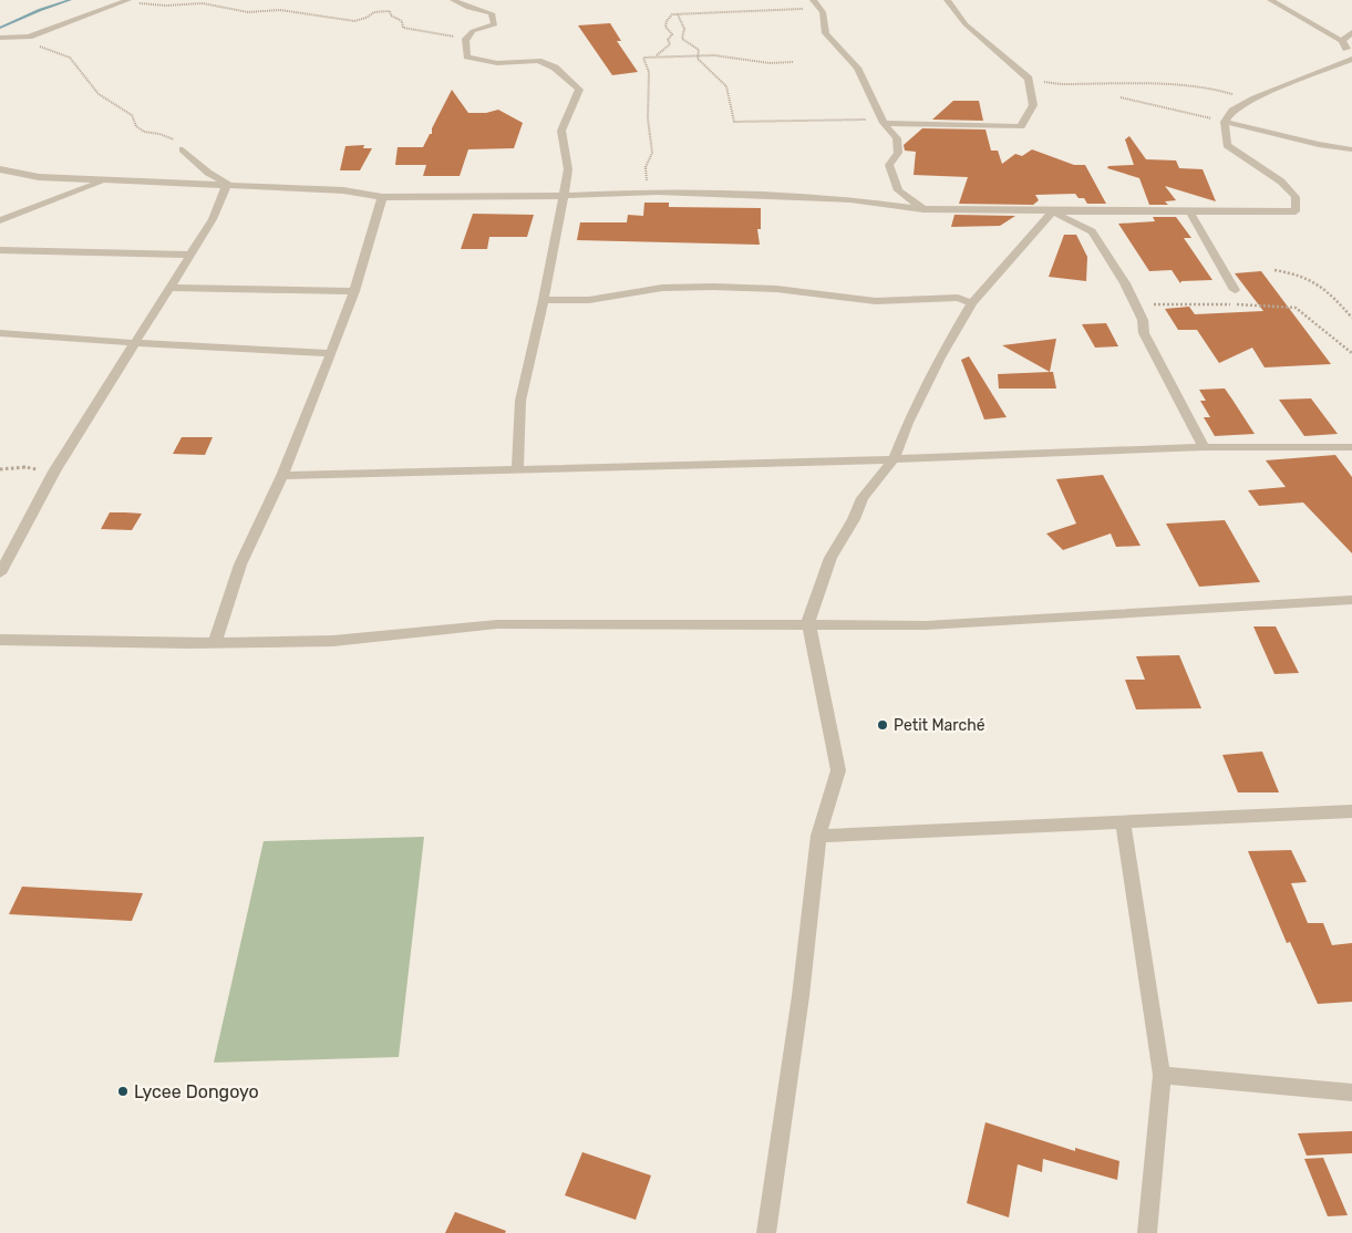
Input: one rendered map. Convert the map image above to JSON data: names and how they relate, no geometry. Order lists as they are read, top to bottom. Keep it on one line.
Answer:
{"places":["Petit Marché","Lycee Dongoyo"]}
